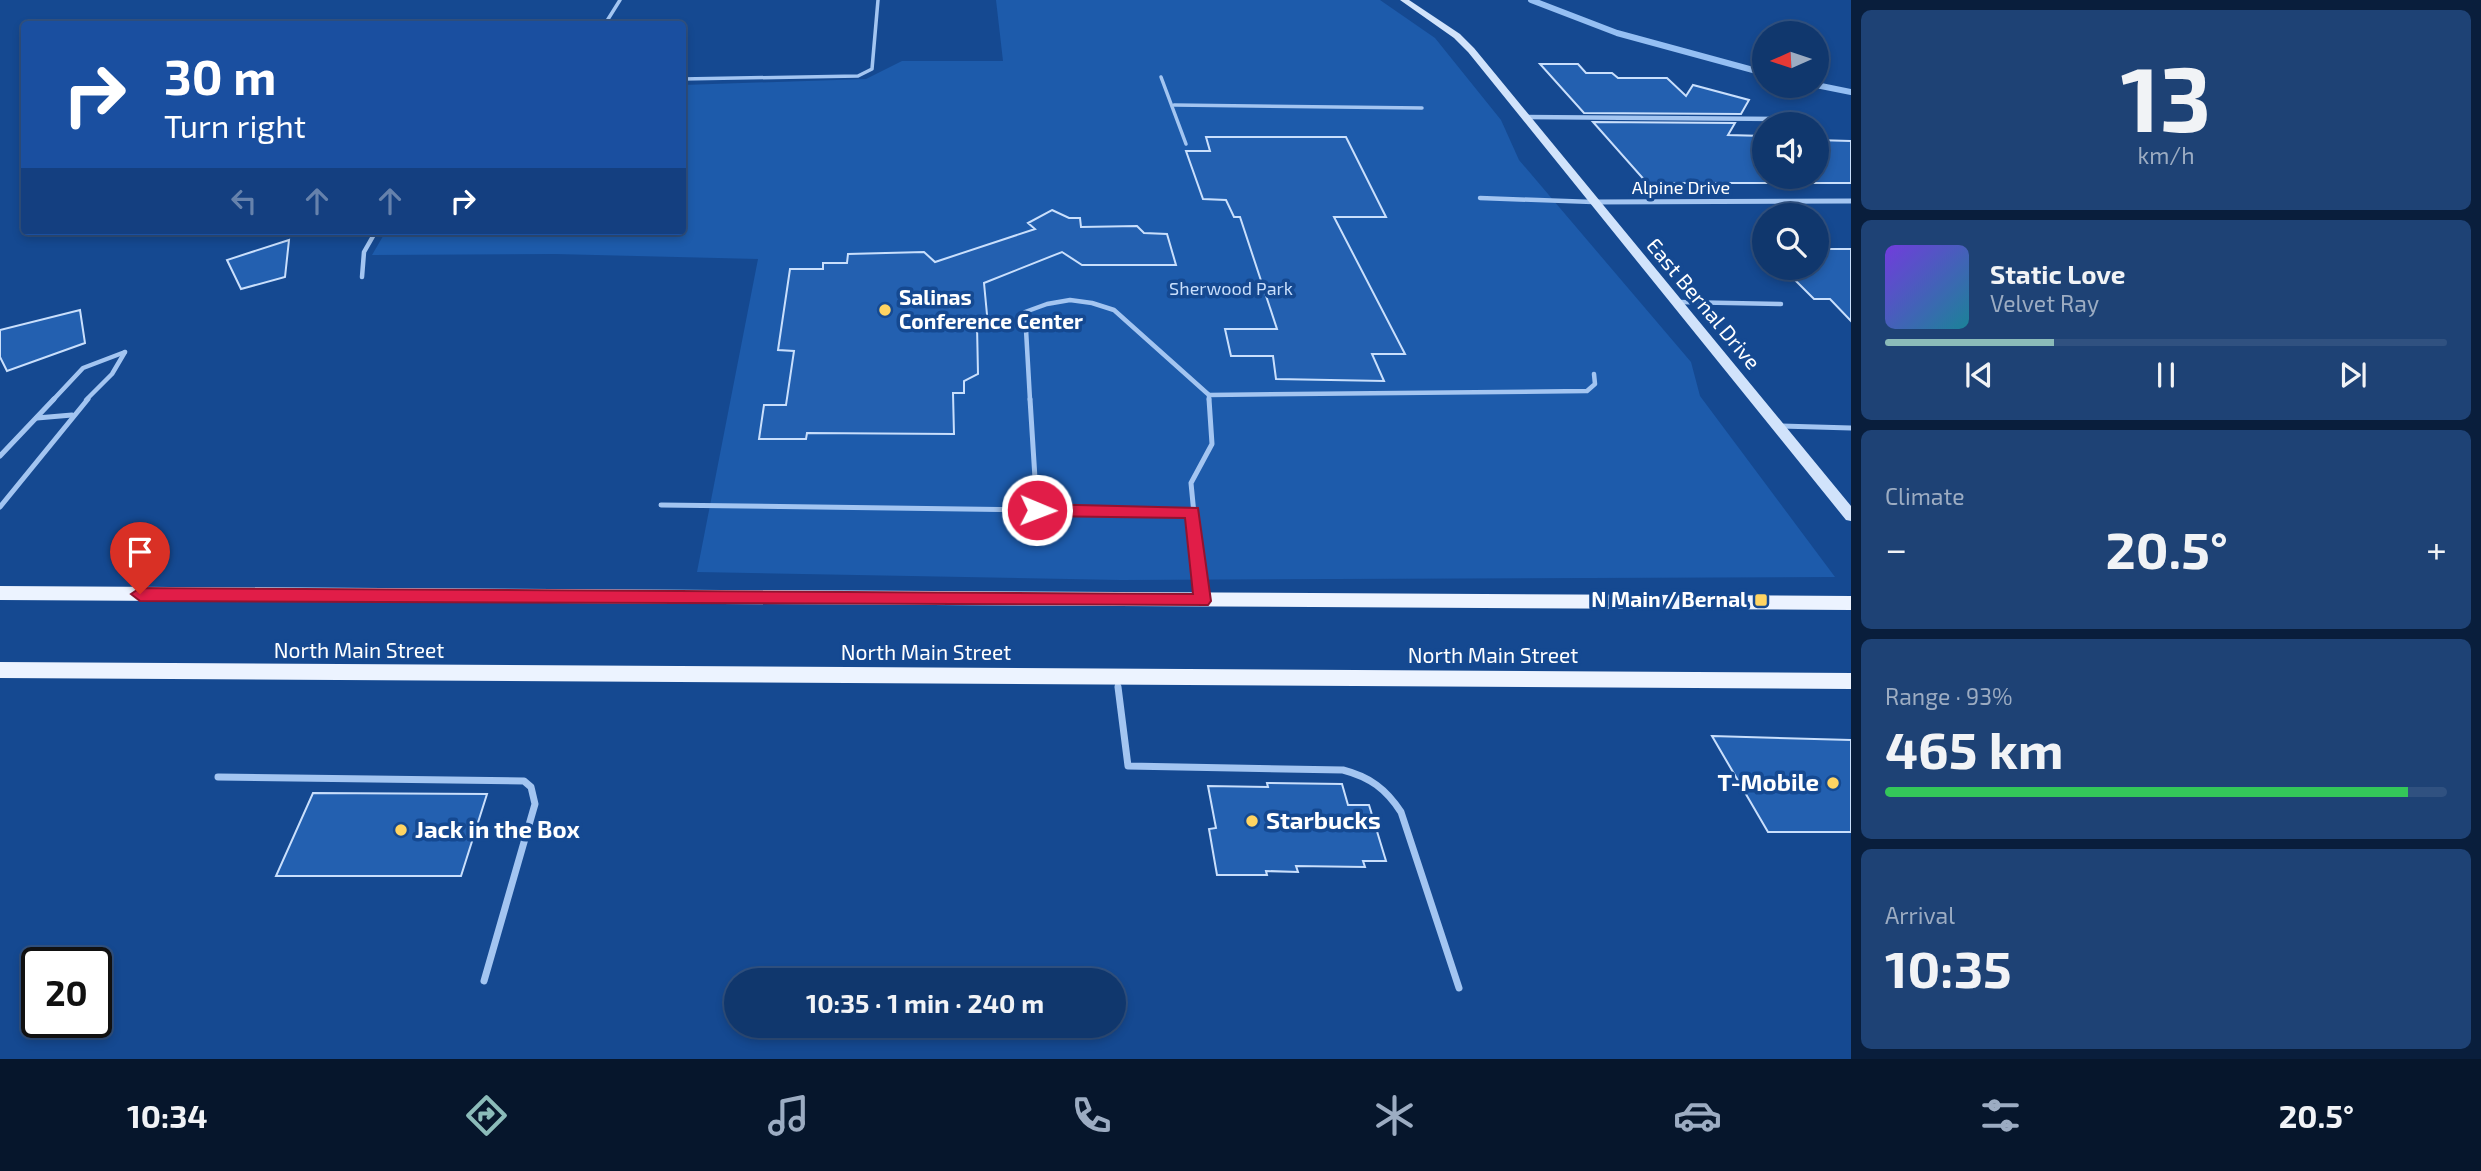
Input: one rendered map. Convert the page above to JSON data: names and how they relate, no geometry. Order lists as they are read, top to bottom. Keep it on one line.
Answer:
{"streets":{"main road":["East Bernal Drive","North Main Street"],"street":["Alpine Drive"]},"crossings":[["Alpine Drive","East Bernal Drive"]],"parks":["Sherwood Park"],"places":{"other":["Salinas Conference Center","T-Mobile","Starbucks","Jack in the Box"],"transit":["N Main / Bernal"]},"north":"left","page":{"tile":[["13","km/h"],"Climate",["Range · 93%","465 km"],["Arrival","10:35"]],"turn":["30 m","Turn right"],"song":["Static Love","Velvet Ray"],"heat":["−","20.5°","+"],"limit":"20","trip":"10:35 · 1 min · 240 m","tabs":["10:34","20.5°"]}}
